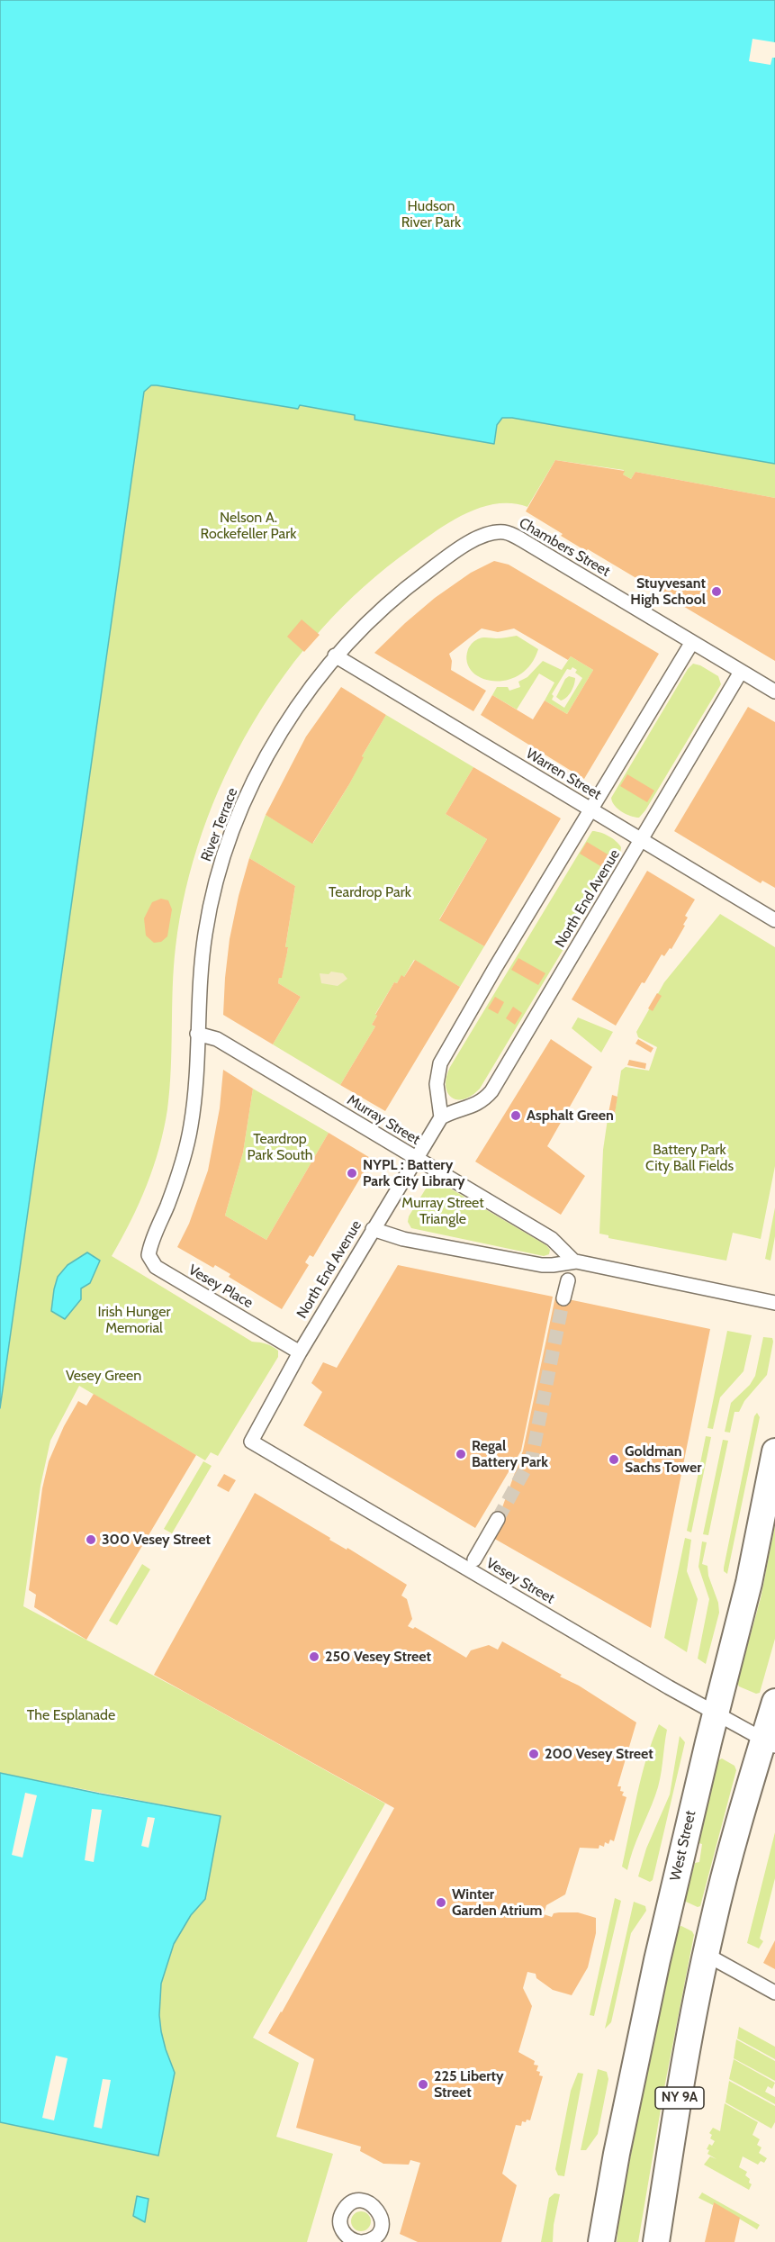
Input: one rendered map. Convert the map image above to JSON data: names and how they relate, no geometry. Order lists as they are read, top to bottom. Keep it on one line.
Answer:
{"streets":{"highway":["West Street","NY 9A"],"street":["Chambers Street","Warren Street","River Terrace","North End Avenue","Murray Street","Vesey Place","Vesey Street"]},"crossings":[["Chambers Street","River Terrace"],["Chambers Street","North End Avenue"],["Warren Street","River Terrace"],["Warren Street","North End Avenue"],["River Terrace","Murray Street"],["River Terrace","Vesey Place"],["North End Avenue","Murray Street"],["North End Avenue","Vesey Place"],["North End Avenue","Vesey Street"],["Vesey Street","West Street"],["Vesey Street","NY 9A"]],"parks":["Hudson River Park","Nelson A. Rockefeller Park","Teardrop Park","Teardrop Park South","Battery Park City Ball Fields","Murray Street Triangle","Irish Hunger Memorial","Vesey Green","The Esplanade"],"places":["Stuyvesant High School","Asphalt Green","NYPL : Battery Park City Library","Regal Battery Park","Goldman Sachs Tower","300 Vesey Street","250 Vesey Street","200 Vesey Street","Winter Garden Atrium","225 Liberty Street"]}
